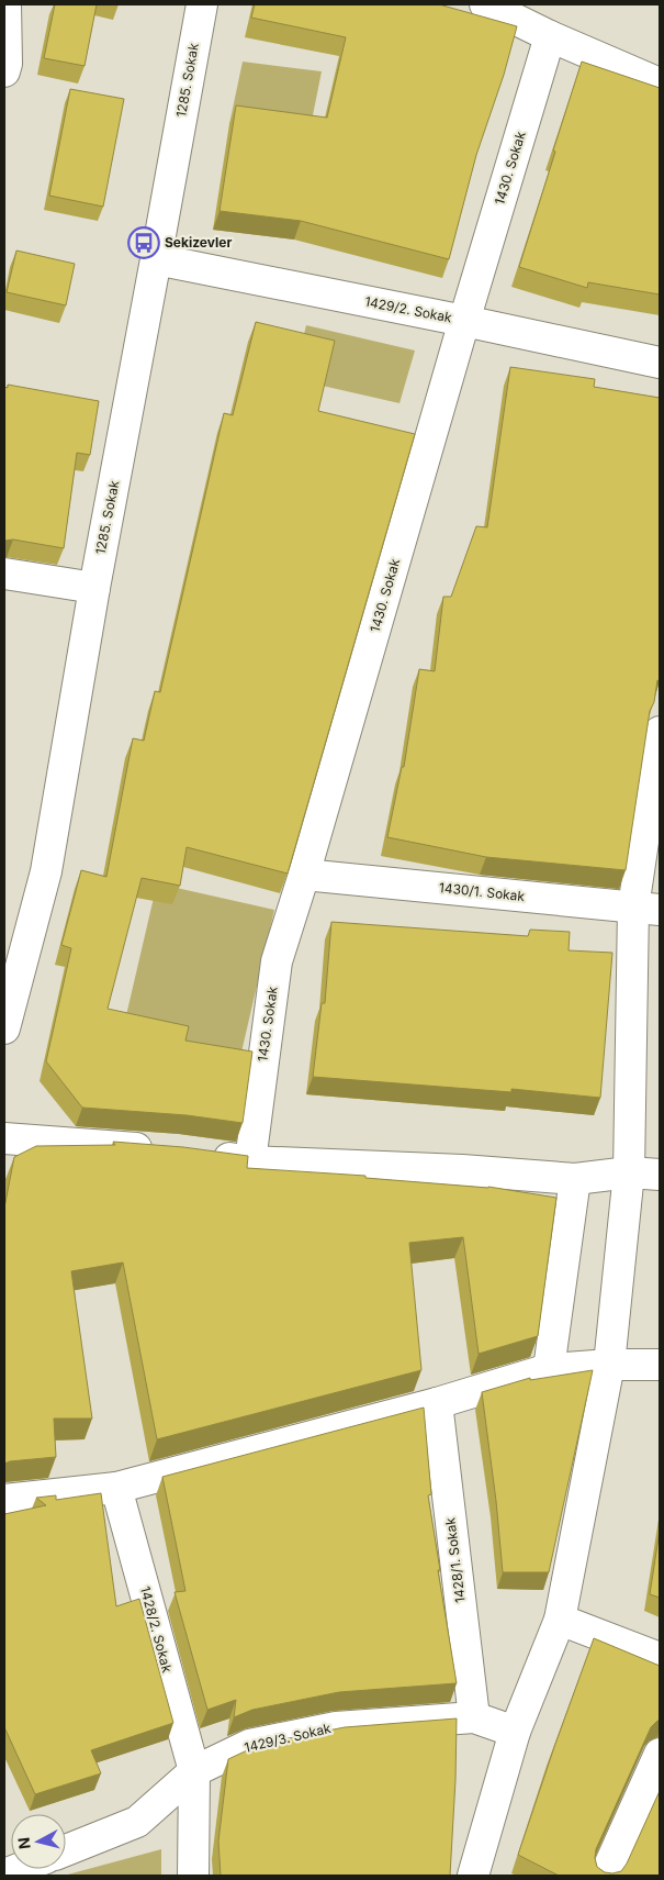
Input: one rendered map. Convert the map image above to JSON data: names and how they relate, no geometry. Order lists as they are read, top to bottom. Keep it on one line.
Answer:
{"streets":{"street":["1285. Sokak","1430. Sokak","1429/2. Sokak","1430/1. Sokak","1428/1. Sokak","1428/2. Sokak","1429/3. Sokak"]},"crossings":[["1285. Sokak","1429/2. Sokak"],["1430. Sokak","1429/2. Sokak"],["1430. Sokak","1430/1. Sokak"],["1428/1. Sokak","1429/3. Sokak"],["1428/2. Sokak","1429/3. Sokak"]],"places":{"bus stop":["Sekizevler"]},"north":"left"}
